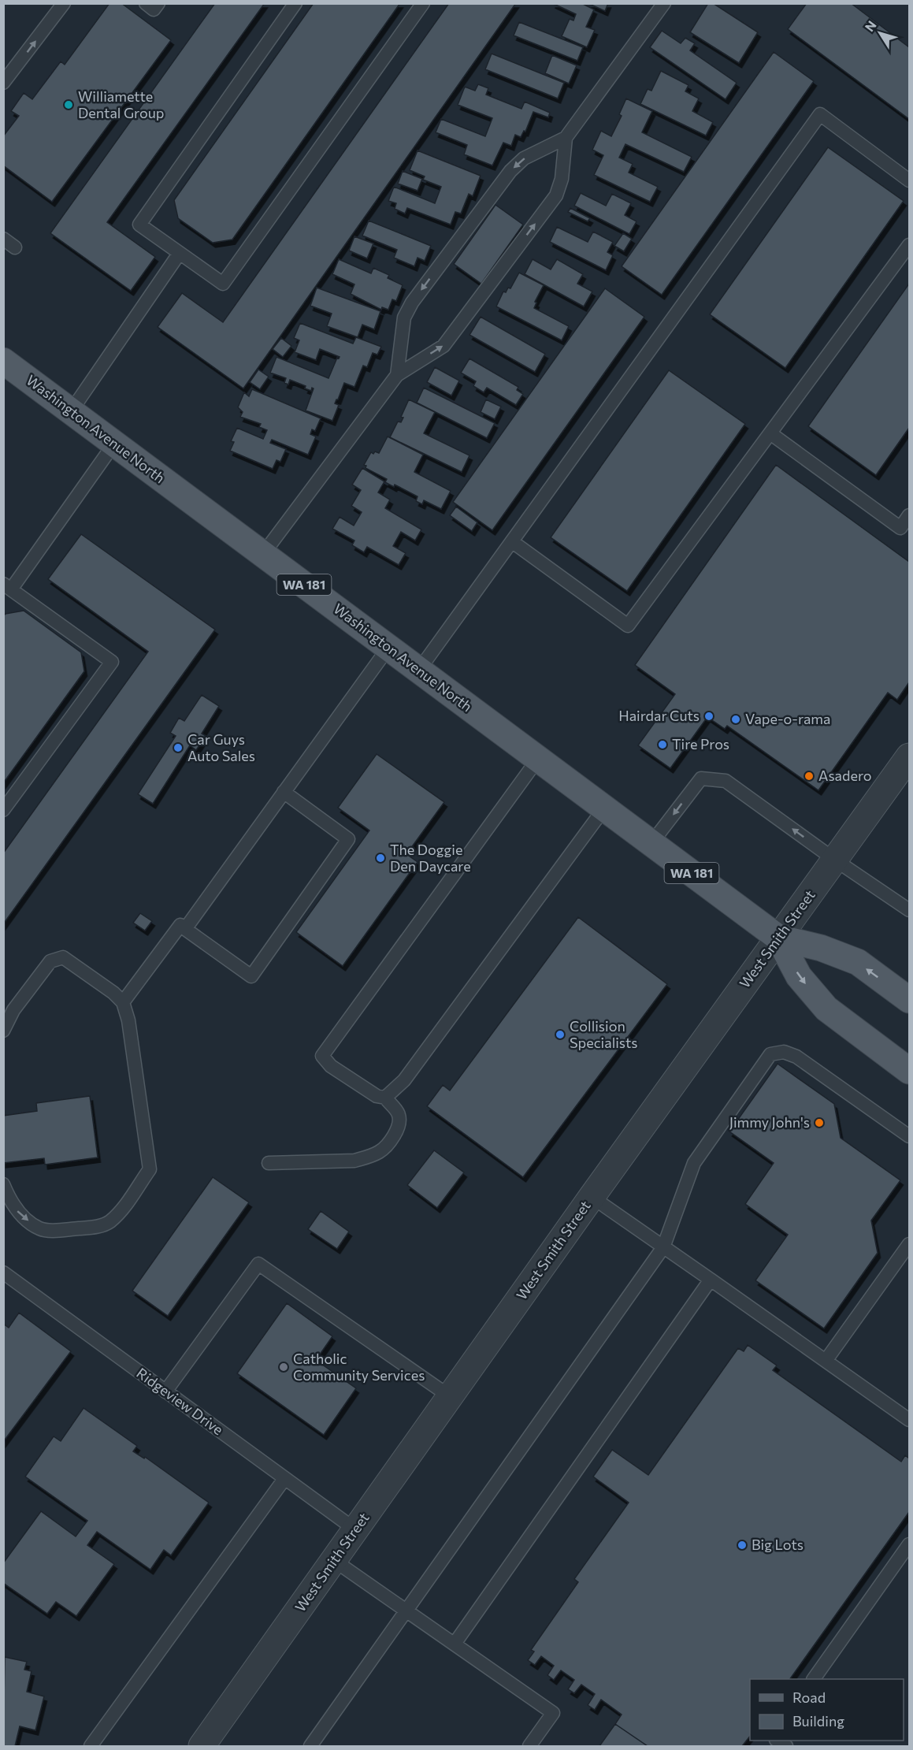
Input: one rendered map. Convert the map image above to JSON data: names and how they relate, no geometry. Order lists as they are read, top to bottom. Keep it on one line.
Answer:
{"streets":{"main road":["Washington Avenue North","WA 181"],"street":["West Smith Street"],"lane":["Ridgeview Drive"]},"crossings":[["Washington Avenue North","West Smith Street"],["West Smith Street","Ridgeview Drive"]],"places":["Williamette Dental Group","Hairdar Cuts","Vape-o-rama","Tire Pros","Car Guys Auto Sales","Asadero","The Doggie Den Daycare","Collision Specialists","Jimmy John's","Catholic Community Services","Big Lots"],"legend":["Road","Building"],"north":"top left"}
